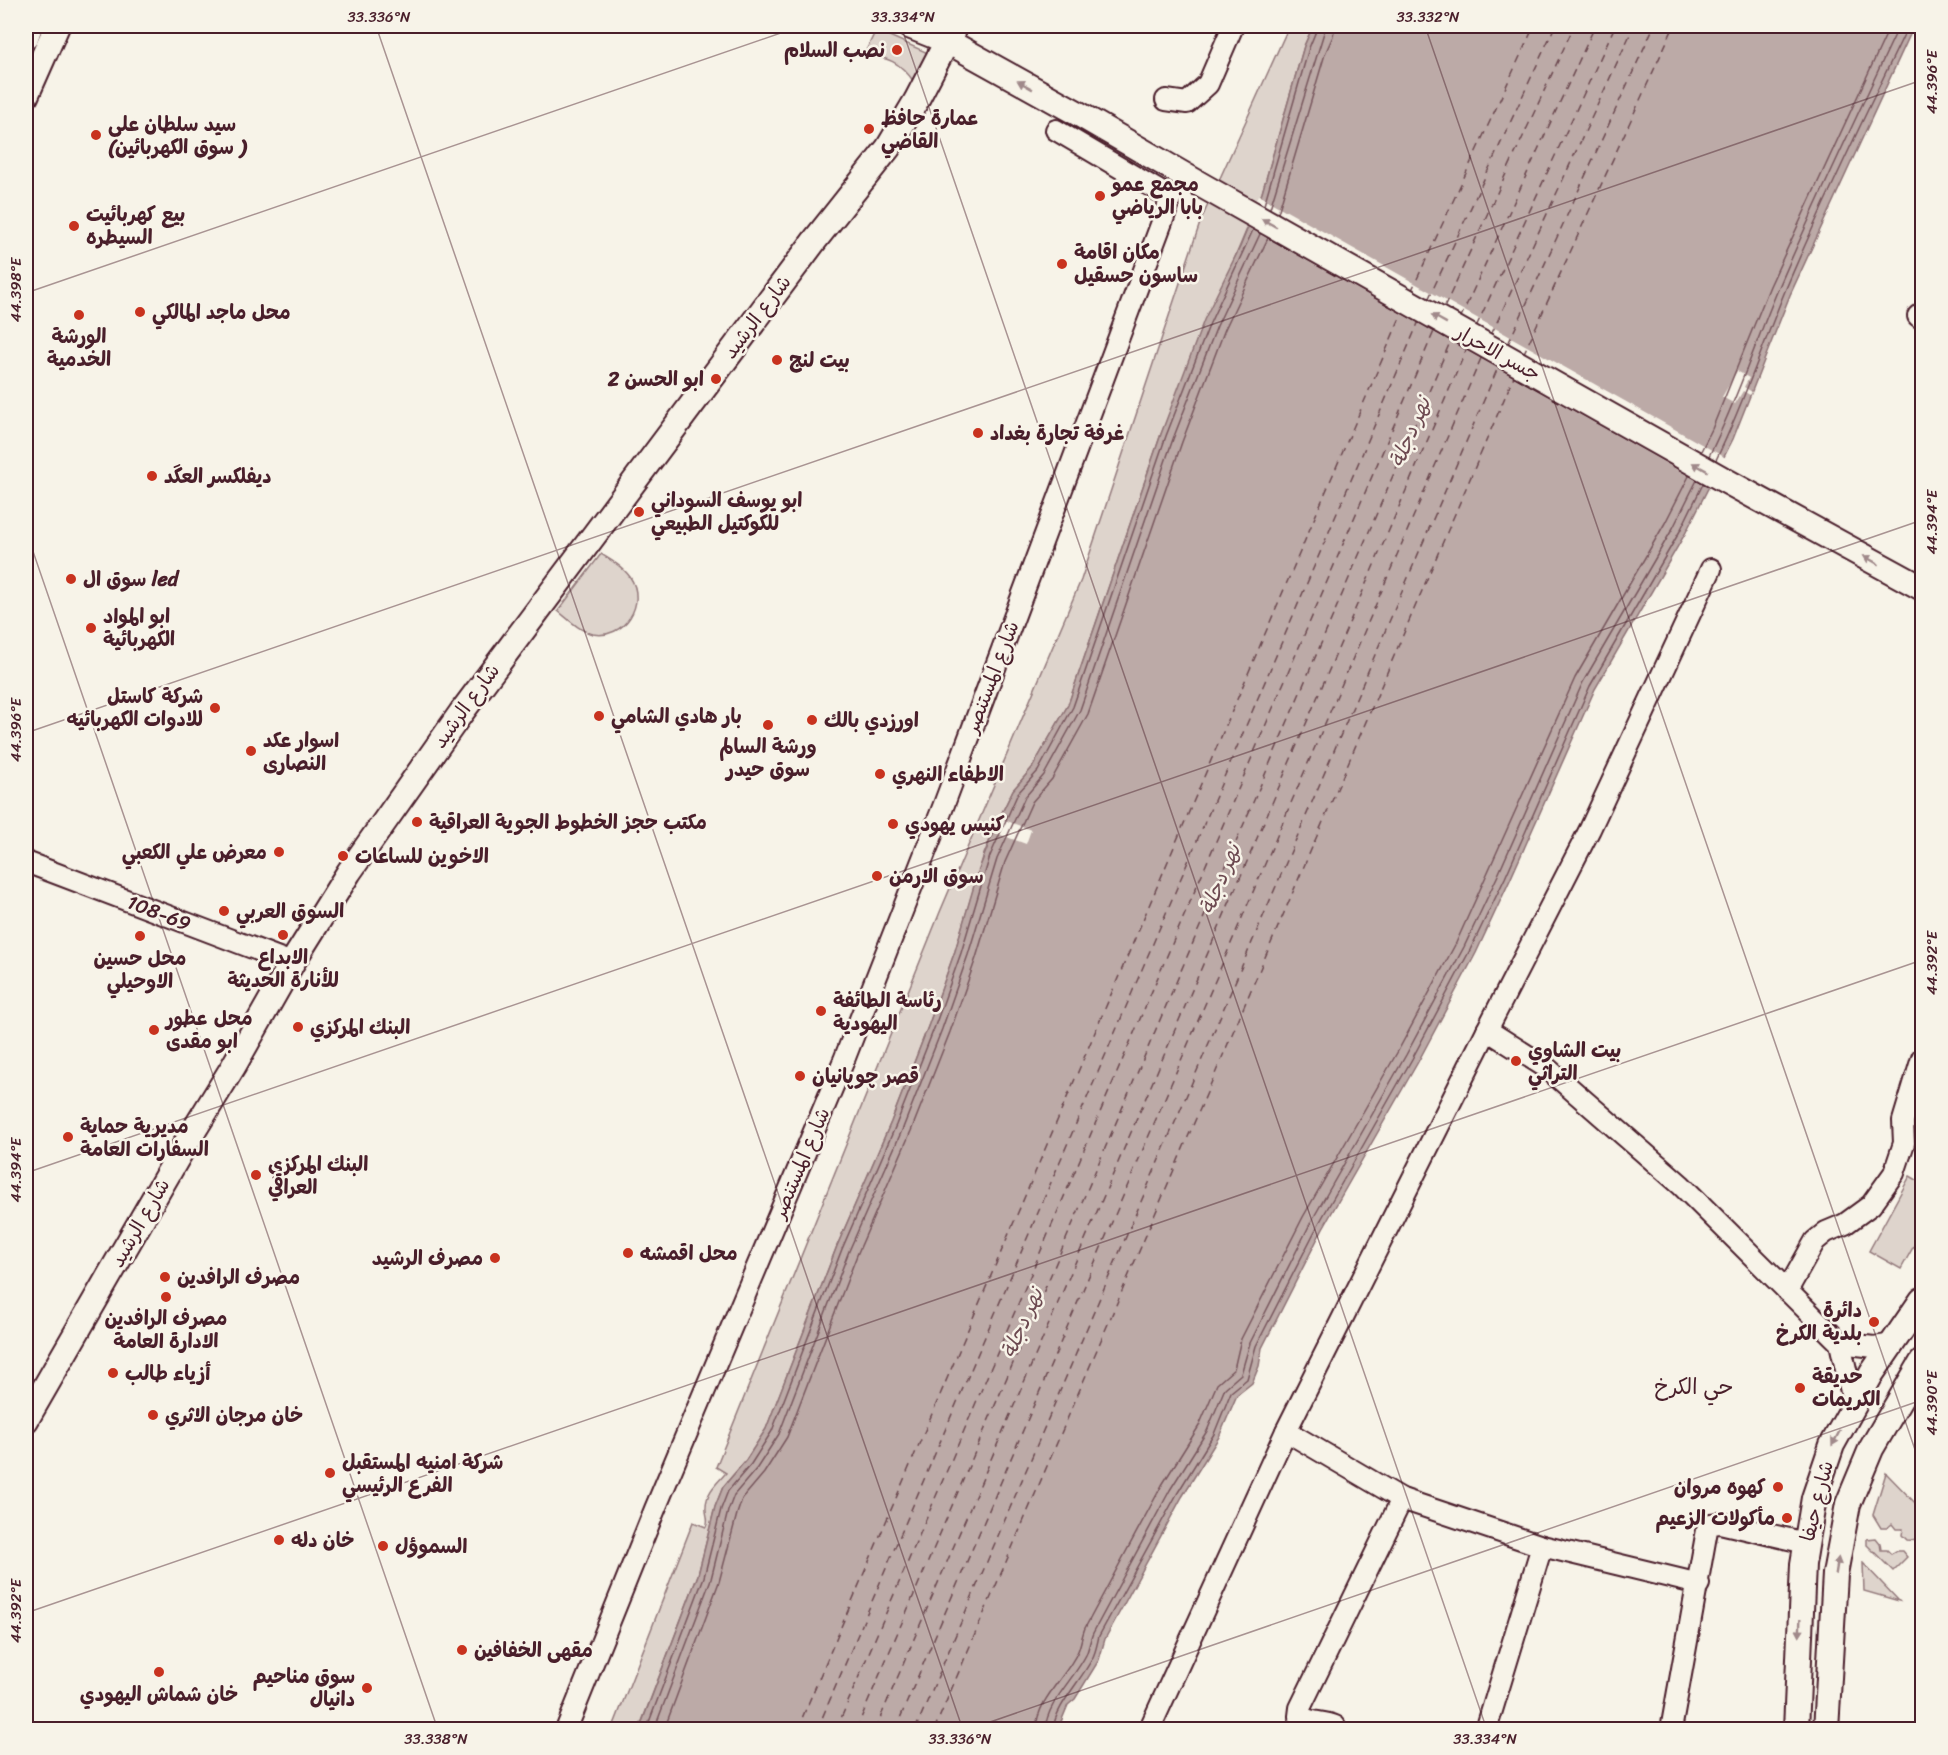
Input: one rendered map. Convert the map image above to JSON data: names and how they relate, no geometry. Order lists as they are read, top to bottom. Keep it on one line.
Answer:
{"streets":{"main road":["شارع الرشيد","جسر الاحرار","شارع حيفا"],"street":["شارع المستنصر","108-69"]},"crossings":[["شارع الرشيد","جسر الاحرار"],["شارع الرشيد","108-69"]],"one_way":["جسر الاحرار"],"districts":["حي الكرخ"],"water":["نهر دجلة"],"places":["نصب السلام","عمارة حافظ القاضي","سيد سلطان على (سوق الكهربائين )","مجمع عمو بابا الرياضي","بيع كهربائيت السيطره","مكان اقامة ساسون حسقيل","محل ماجد المالكي","الورشة الخدمية","بيت لنج","ابو الحسن 2","غرفة تجارة بغداد","ديفلكسر العگد","ابو يوسف السوداني للكوكتيل الطبيعي","سوق ال led","ابو المواد الكهربائية","شركة كاستل للادوات الكهربائيه","بار هادي الشامي","اورزدي بالك","ورشة السالم سوق حيدر","اسوار عكد النصارى","الاطفاء النهري","مكتب حجز الخطوط الجوية العراقية","كنيس يهودي","معرض علي الكعبي","الاخوين للساعات","سوق الارمن","السوق العربي","الابداع للأنارة الحديثة","محل حسين الاوحيلي","رئاسة الطائفة اليهودية","البنك المركزي","محل عطور ابو مقدى","بيت الشاوي التراثي","قصر چوپانیان","مديرية حماية السفارات العامة","البنك المركزي العراقي","محل اقمشه","مصرف الرشيد","مصرف الرافدين","مصرف الرافدين الادارة العامة","دائرة بلدية الكرخ","أزياء طالب","حديقة الكريمات","خان مرجان الاثري","شركة امنيه المستقبل الفرع الرئيسي","كهوه مروان","مأكولات الزعيم","خان دله","السموؤل","مقهى الخفافين","خان شماش اليهودي","سوق مناحيم دانيال"],"coordinates":["33.336°N","33.334°N","33.332°N","44.396°E","44.398°E","44.394°E","44.392°E","44.390°E","33.338°N"]}
